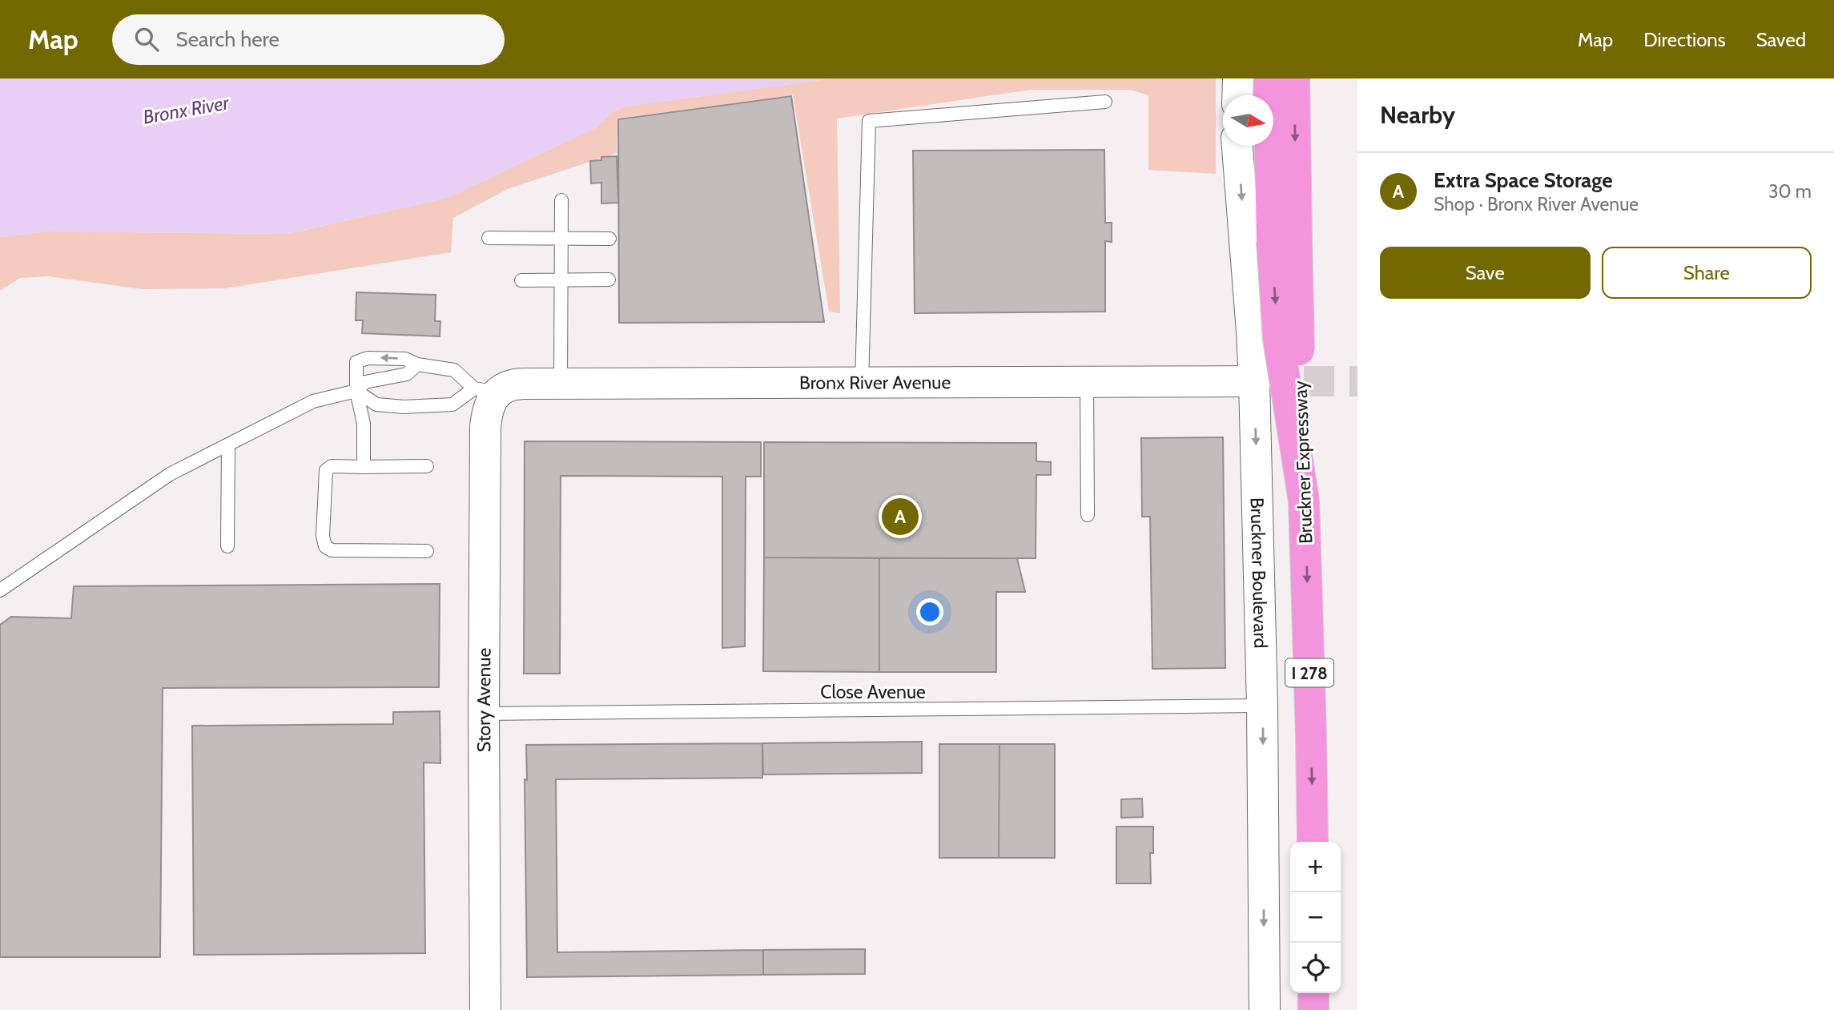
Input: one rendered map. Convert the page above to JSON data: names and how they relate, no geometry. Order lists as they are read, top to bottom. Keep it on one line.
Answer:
{"streets":{"highway":["Bruckner Expressway","I 278"],"street":["Bronx River Avenue","Bruckner Boulevard","Story Avenue"],"lane":["Close Avenue"]},"crossings":[["Bronx River Avenue","Bruckner Boulevard"],["Bronx River Avenue","Story Avenue"],["Bruckner Boulevard","Close Avenue"],["Close Avenue","Story Avenue"]],"one_way":["Bruckner Expressway","Bruckner Boulevard"],"water":["Bronx River"],"north":"right","page":{"header":"Map","search":"Search here","nav":["Map","Directions","Saved"],"heading":"Nearby","list":[{"mark":"A","name":"Extra Space Storage","note":"Shop · Bronx River Avenue","value":"30 m"}],"buttons":["Save","Share"],"pins":"A","map_buttons":["+","−"]}}
